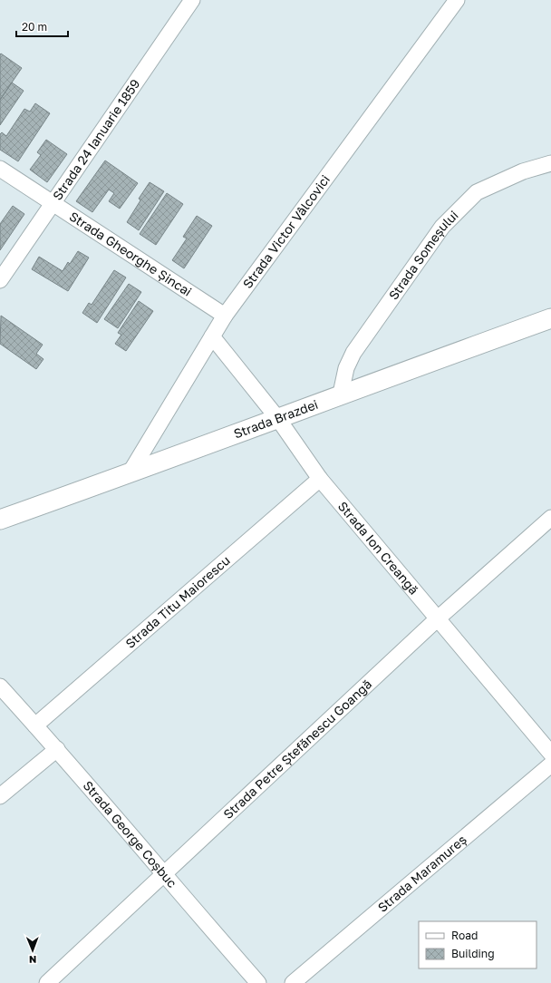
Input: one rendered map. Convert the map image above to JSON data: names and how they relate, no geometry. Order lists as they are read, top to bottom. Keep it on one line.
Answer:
{"streets":{"street":["Strada 24 Ianuarie 1859","Strada Victor Vâlcovici","Strada Gheorghe Șincai","Strada Someșului","Strada Brazdei","Strada Ion Creangă","Strada Titu Maiorescu","Strada Petre Ștefănescu Goangă","Strada George Coșbuc","Strada Maramureș"]},"crossings":[["Strada 24 Ianuarie 1859","Strada Gheorghe Șincai"],["Strada Victor Vâlcovici","Strada Gheorghe Șincai"],["Strada Victor Vâlcovici","Strada Brazdei"],["Strada Victor Vâlcovici","Strada Ion Creangă"],["Strada Someșului","Strada Brazdei"],["Strada Brazdei","Strada Ion Creangă"],["Strada Ion Creangă","Strada Titu Maiorescu"],["Strada Ion Creangă","Strada Petre Ștefănescu Goangă"],["Strada Titu Maiorescu","Strada George Coșbuc"],["Strada Petre Ștefănescu Goangă","Strada George Coșbuc"]],"legend":["Road","Building"],"scale_bar":"20 m","north":"bottom"}
